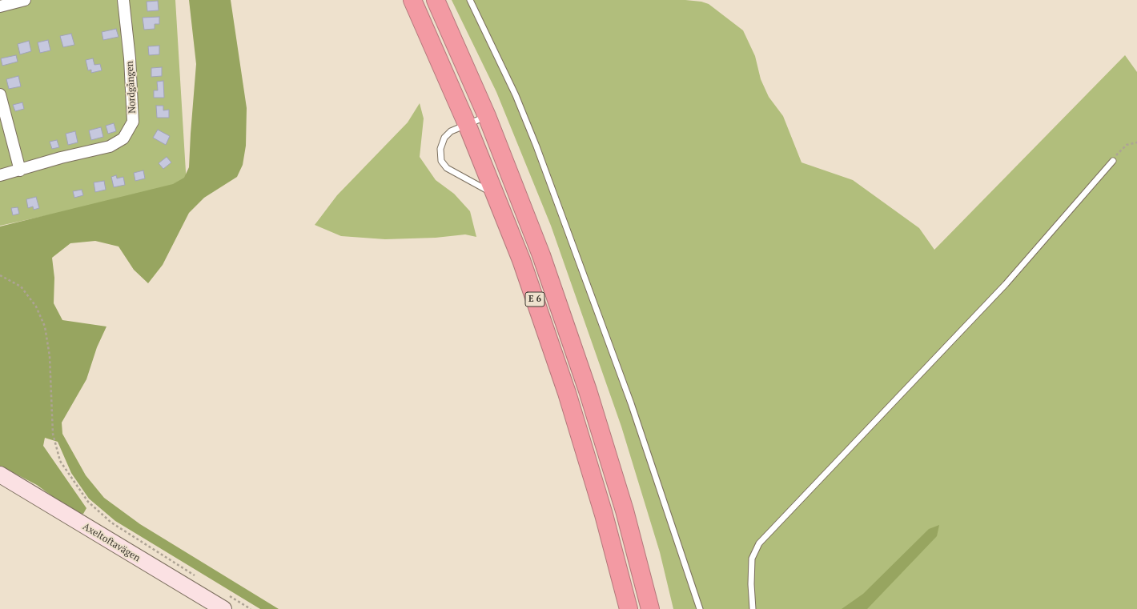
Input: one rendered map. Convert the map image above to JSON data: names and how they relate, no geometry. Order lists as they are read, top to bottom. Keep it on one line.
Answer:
{"streets":{"highway":["E 6"],"main road":["Axeltoftavägen"],"street":["Nordgången"]}}
